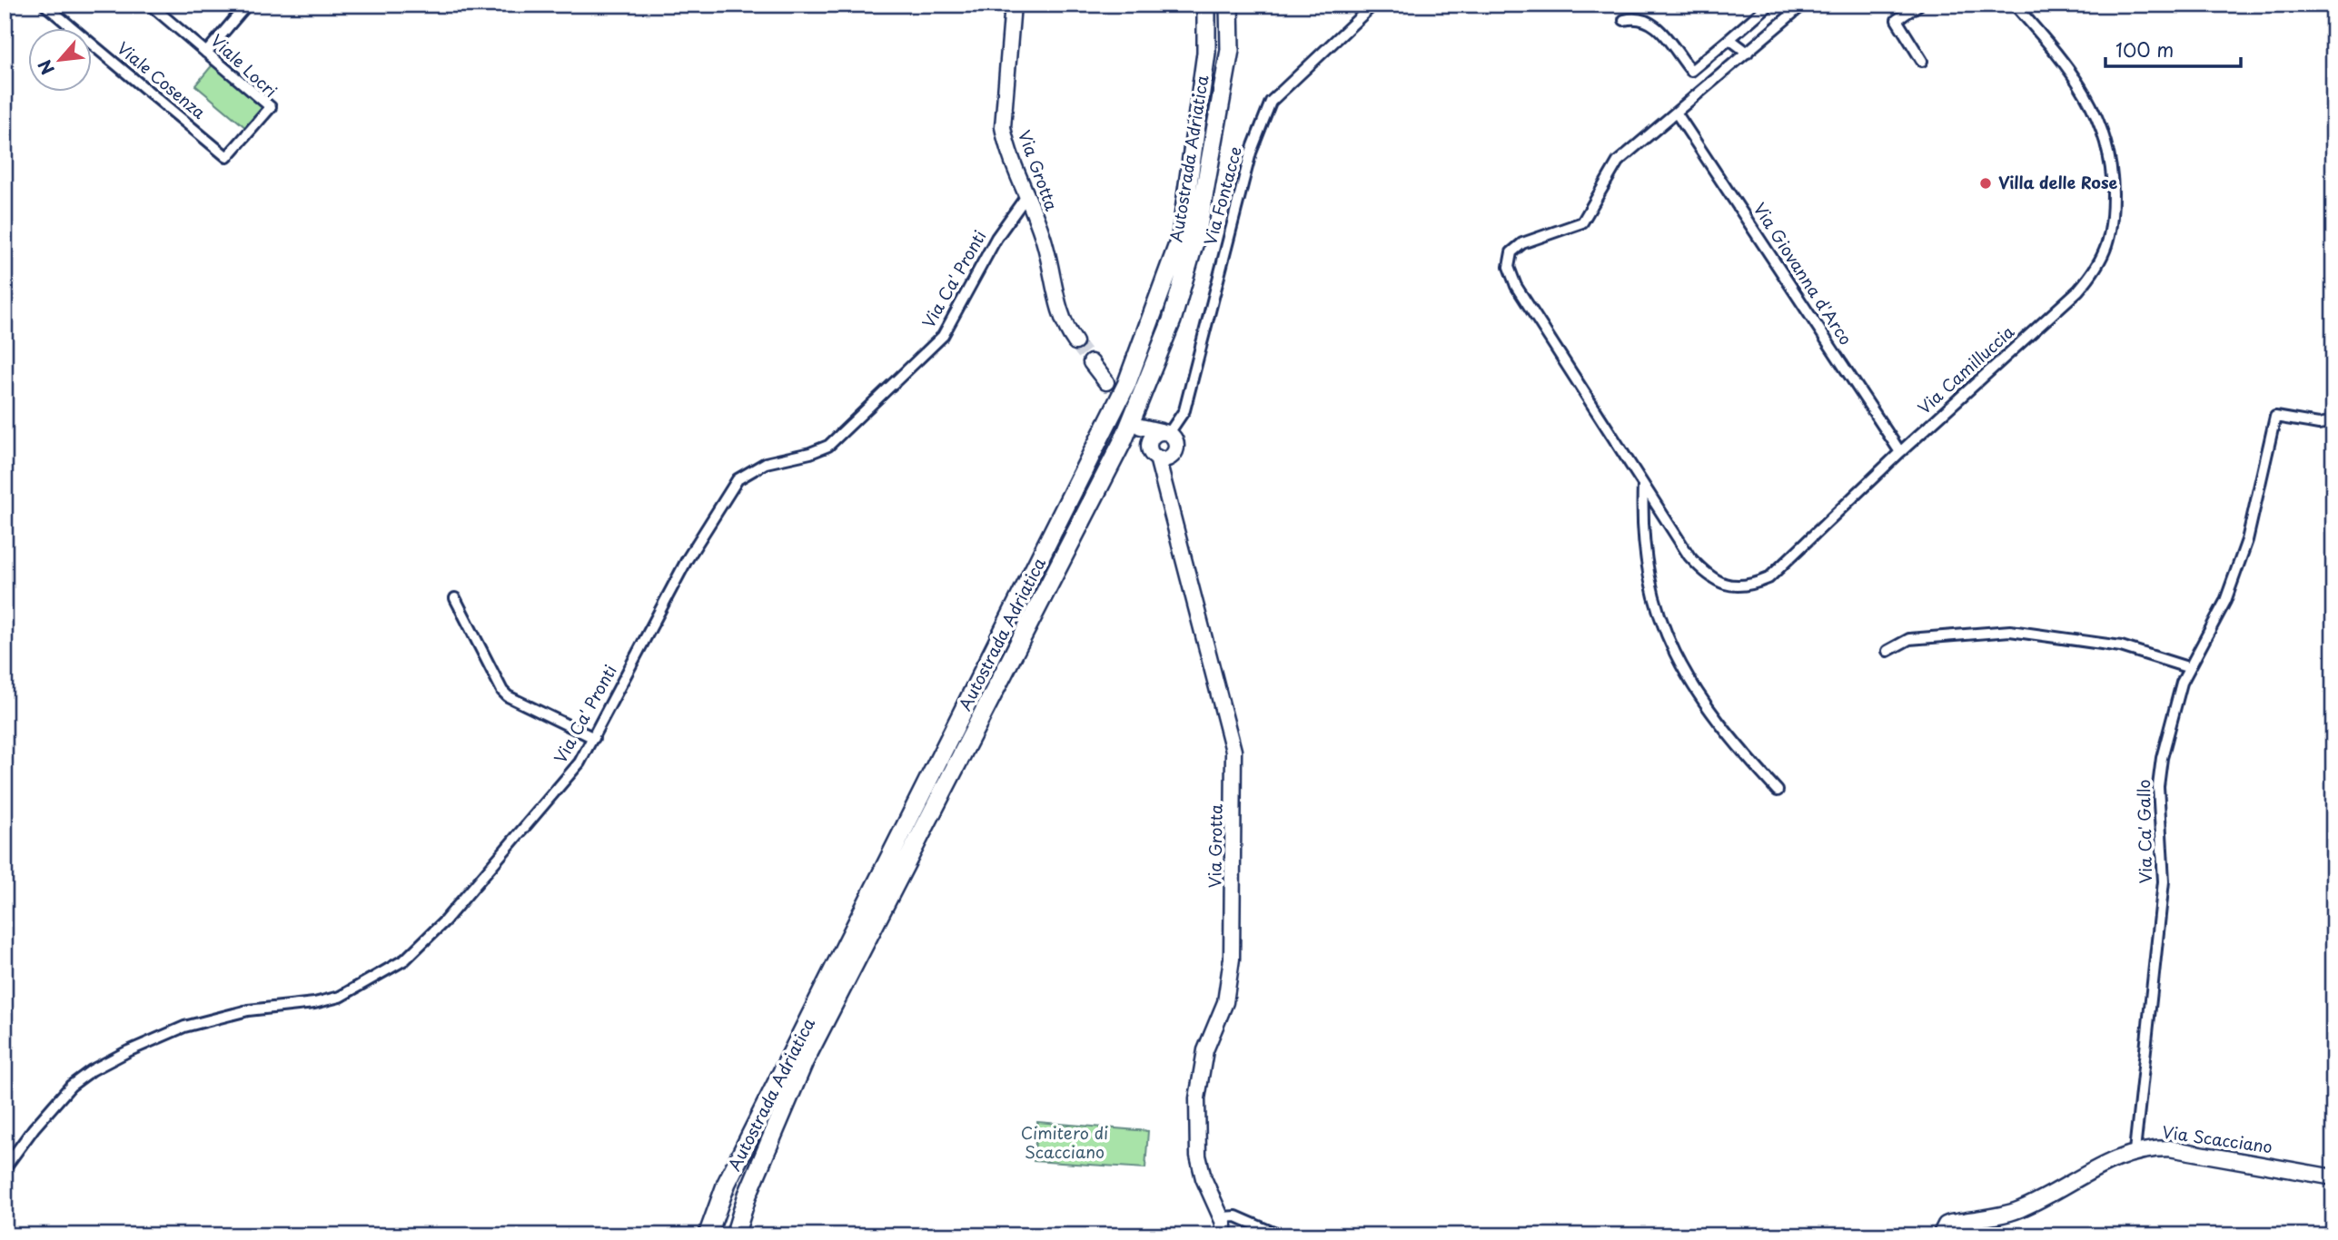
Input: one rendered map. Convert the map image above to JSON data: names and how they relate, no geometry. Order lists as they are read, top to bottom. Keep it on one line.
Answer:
{"streets":{"highway":["Autostrada Adriatica"],"street":["Viale Locri","Viale Cosenza","Via Grotta","Via Fontacce","Via Giovanna d'Arco","Via Ca' Pronti","Via Camilluccia","Via Ca' Gallo","Via Scacciano"]},"crossings":[["Viale Locri","Viale Cosenza"],["Via Grotta","Via Fontacce"],["Via Grotta","Via Ca' Pronti"],["Via Giovanna d'Arco","Via Camilluccia"],["Via Ca' Gallo","Via Scacciano"]],"parks":["Cimitero di Scacciano"],"places":["Villa delle Rose"],"scale_bar":"100 m","north":"bottom left"}
